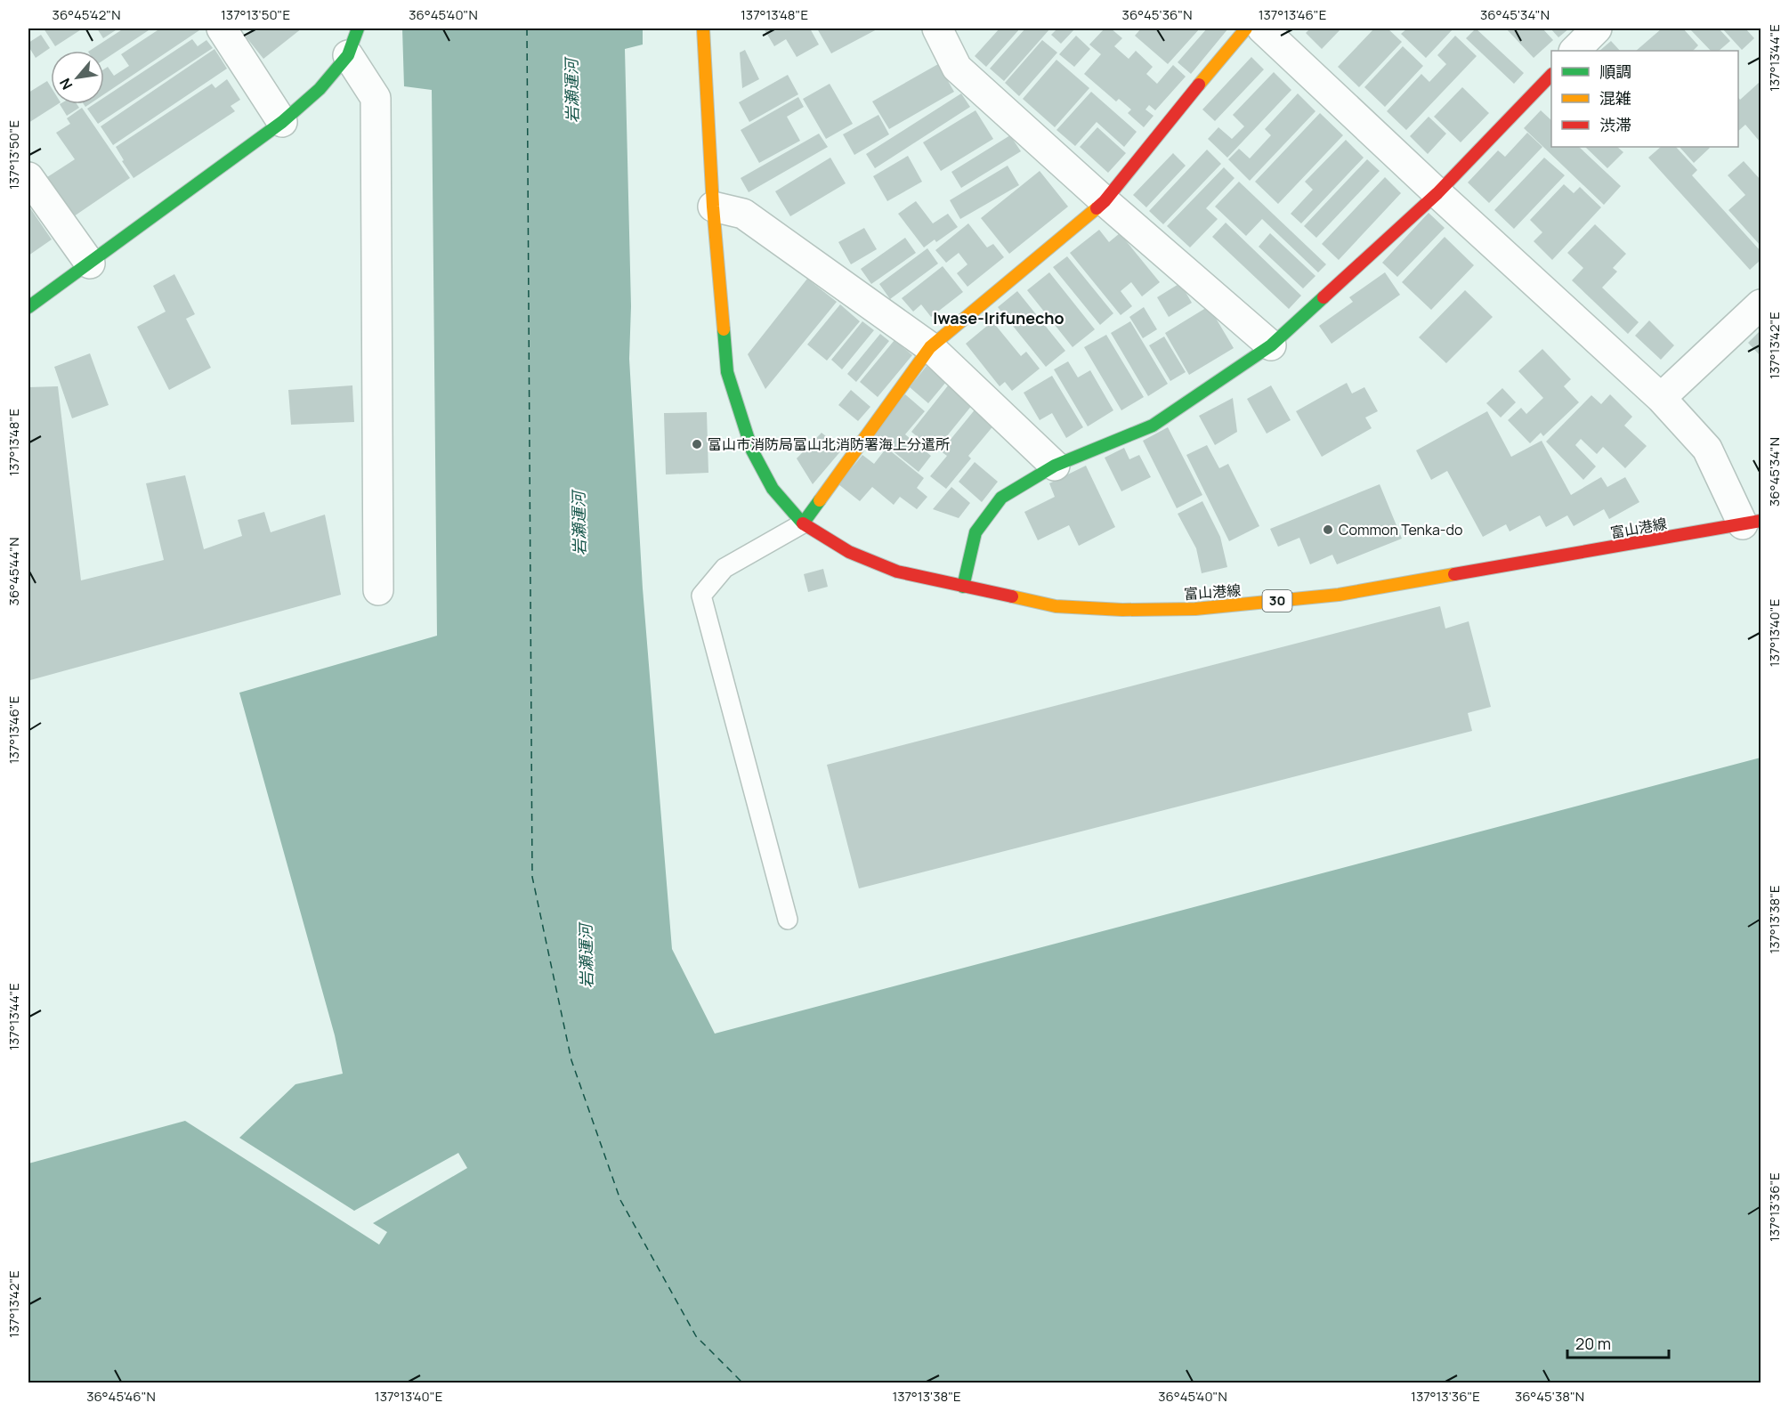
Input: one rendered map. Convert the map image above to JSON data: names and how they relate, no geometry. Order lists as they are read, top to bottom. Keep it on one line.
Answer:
{"streets":{"street":["富山港線","30"]},"districts":["Iwase-Irifunecho"],"water":["岩瀬運河"],"places":["富山市消防局富山北消防署海上分遣所","Common Tenka-do"],"legend":["順調","混雑","渋滞"],"scale_bar":"20 m","north":"bottom left","coordinates":["36°45'42\"N","137°13'50\"E","36°45'40\"N","137°13'48\"E","36°45'36\"N","137°13'46\"E","36°45'34\"N","137°13'44\"E","137°13'42\"E","36°45'44\"N","137°13'40\"E","137°13'38\"E","137°13'36\"E","36°45'46\"N","36°45'38\"N"]}
